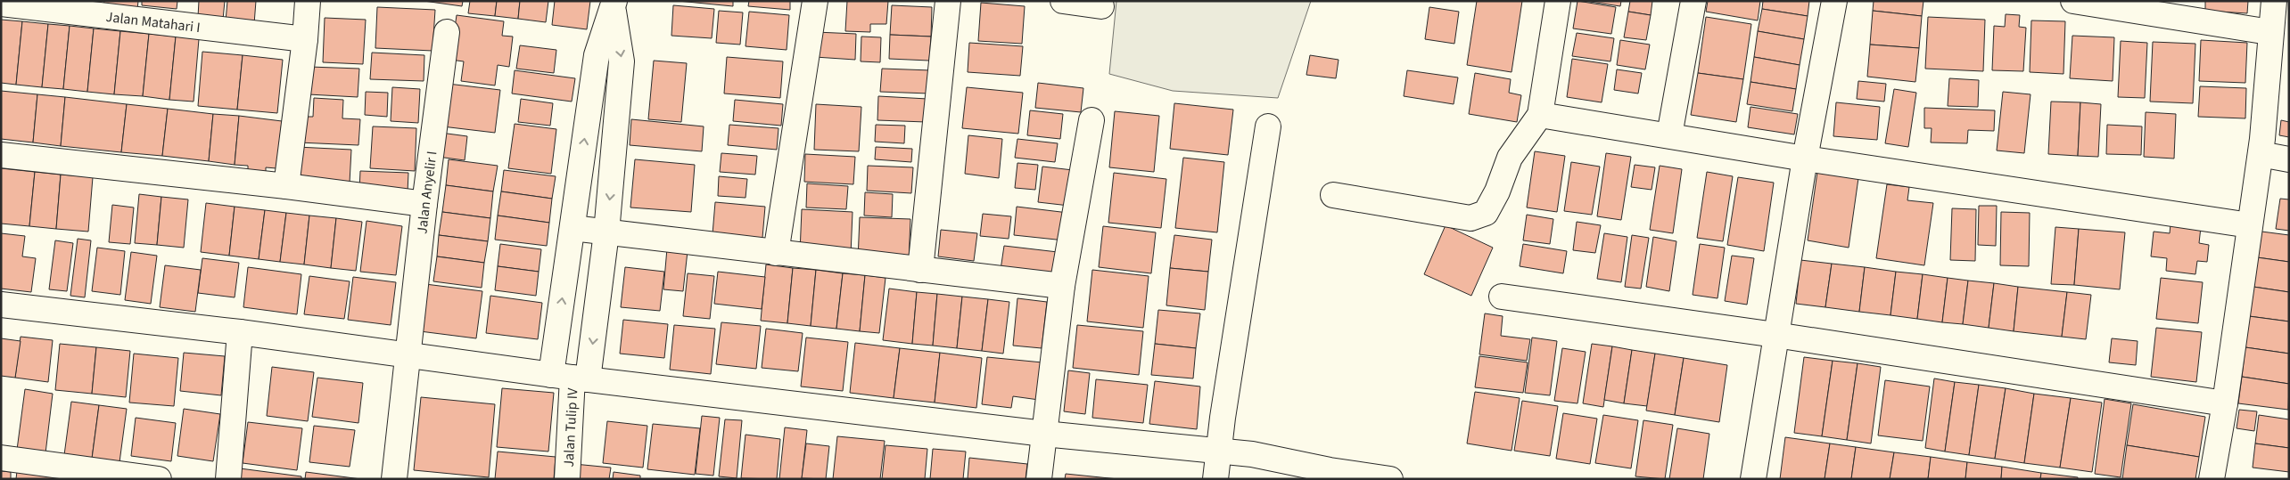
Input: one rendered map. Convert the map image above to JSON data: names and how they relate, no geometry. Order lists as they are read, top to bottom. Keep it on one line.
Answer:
{"streets":{"street":["Jalan Matahari I","Jalan Anyelir I","Jalan Tulip IV"]}}
